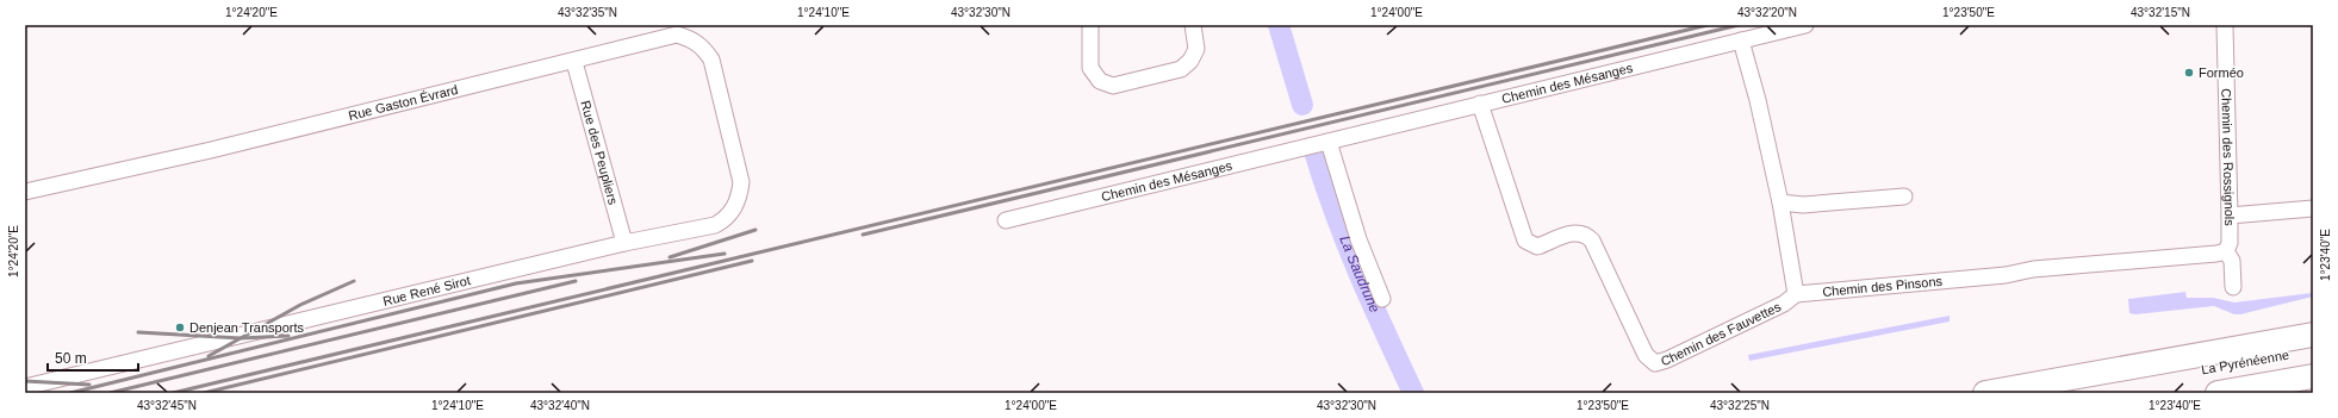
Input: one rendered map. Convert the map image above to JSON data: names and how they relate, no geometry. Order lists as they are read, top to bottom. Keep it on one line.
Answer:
{"streets":{"highway":["La Pyrénéenne"],"street":["Chemin des Mésanges","Rue Gaston Évrard","Rue des Peupliers","Chemin des Rossignols","Chemin des Pinsons","Rue René Sirot","Chemin des Fauvettes"]},"crossings":[["Chemin des Mésanges","Chemin des Fauvettes"],["Rue Gaston Évrard","Rue des Peupliers"],["Rue Gaston Évrard","Rue René Sirot"],["Rue des Peupliers","Rue René Sirot"],["Chemin des Rossignols","Chemin des Pinsons"],["Chemin des Pinsons","Chemin des Fauvettes"]],"water":["La Saudrune"],"places":["Forméo","Denjean Transports"],"scale_bar":"50 m","coordinates":["1°24'20\"E","43°32'35\"N","1°24'10\"E","43°32'30\"N","1°24'00\"E","43°32'20\"N","1°23'50\"E","43°32'15\"N","1°23'40\"E","43°32'45\"N","43°32'40\"N","43°32'25\"N"]}
